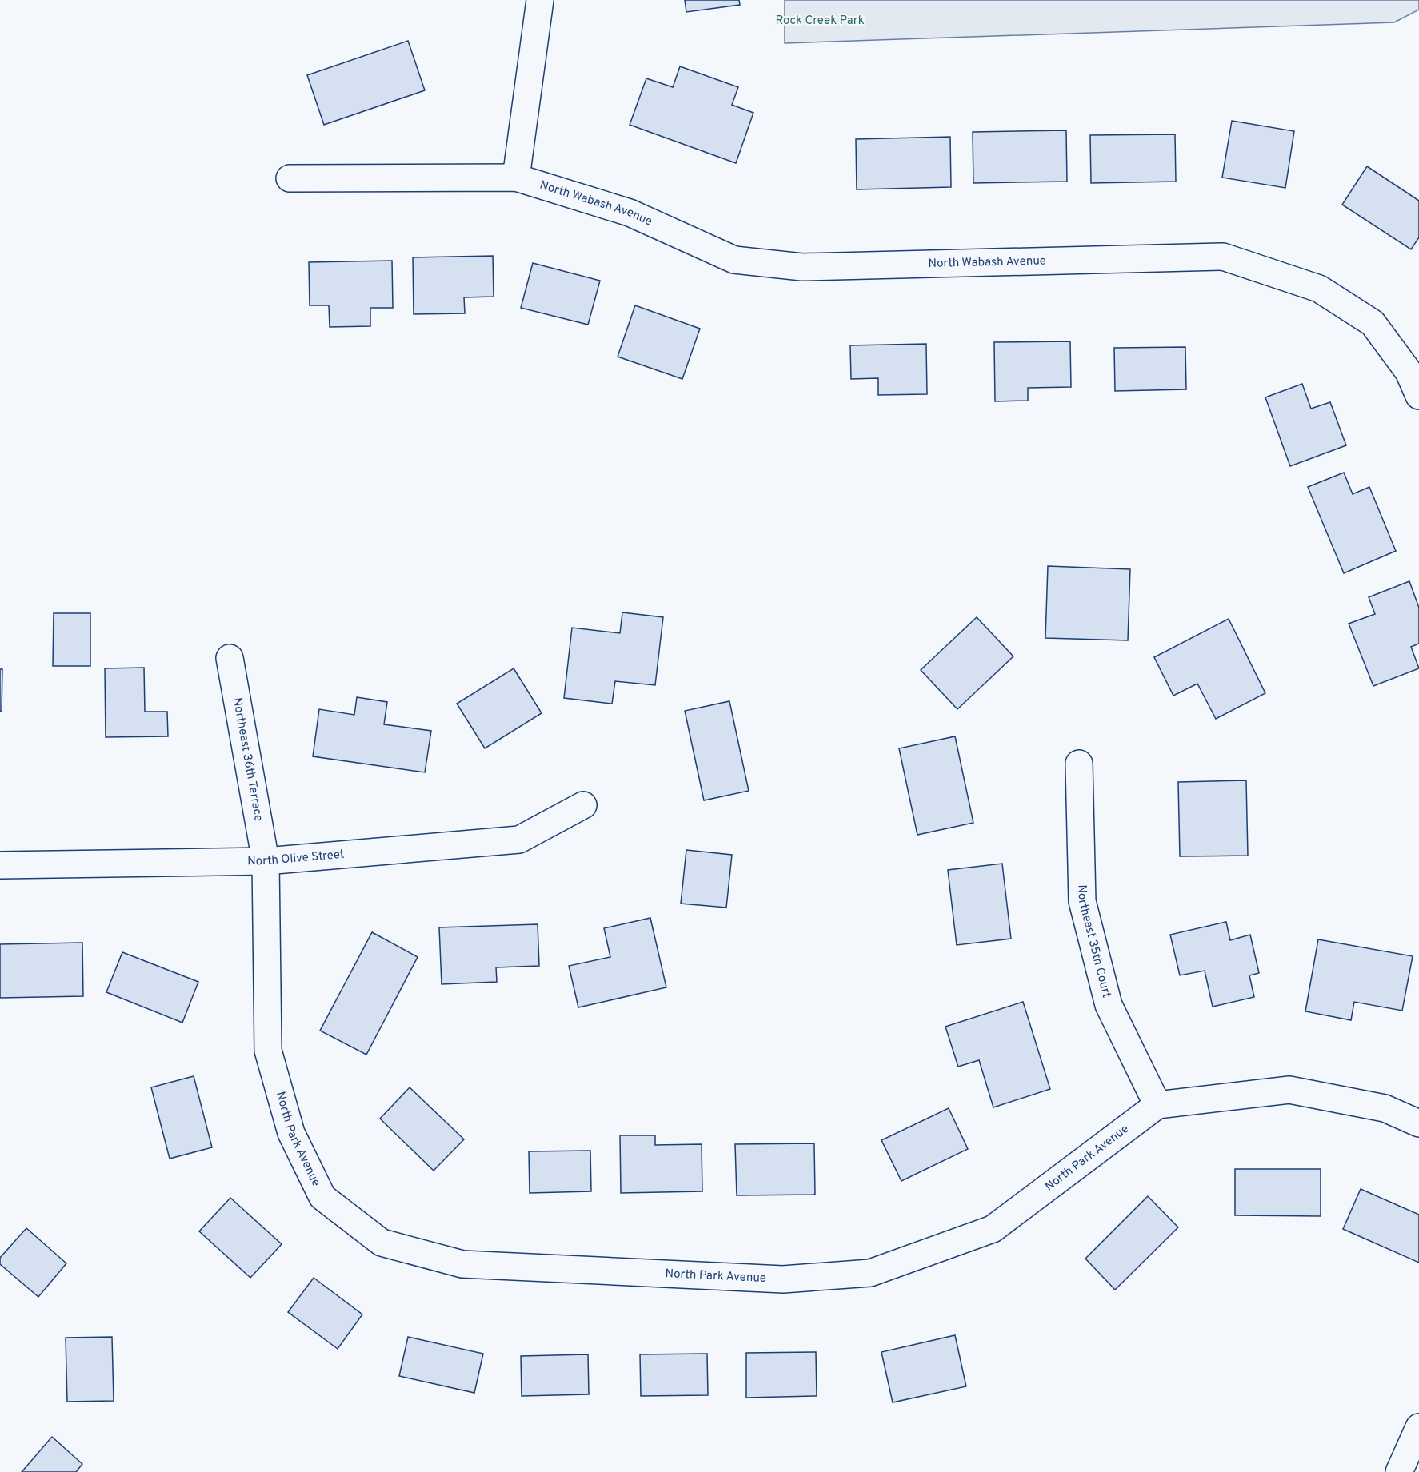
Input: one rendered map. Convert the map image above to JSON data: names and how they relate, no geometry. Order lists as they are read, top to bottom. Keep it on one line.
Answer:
{"streets":{"street":["North Wabash Avenue","Northeast 36th Terrace","North Olive Street","Northeast 35th Court","North Park Avenue"]},"crossings":[["Northeast 36th Terrace","North Olive Street"],["Northeast 36th Terrace","North Park Avenue"],["North Olive Street","North Park Avenue"],["Northeast 35th Court","North Park Avenue"]],"parks":["Rock Creek Park"]}
